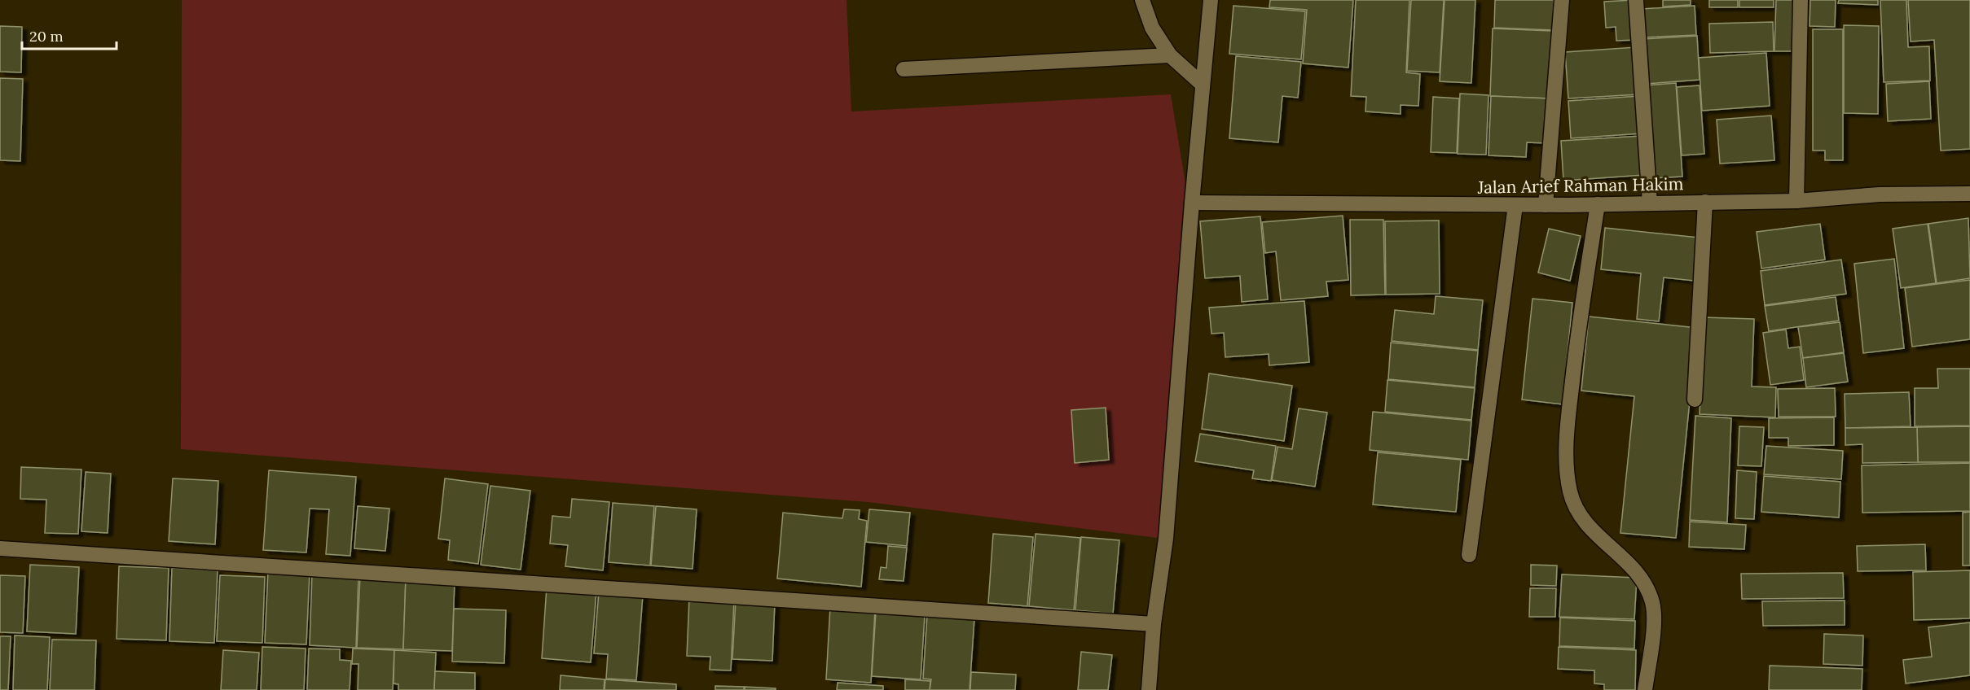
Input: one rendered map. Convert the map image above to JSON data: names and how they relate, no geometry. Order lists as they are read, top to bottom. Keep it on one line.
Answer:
{"streets":{"street":["Jalan Arief Rahman Hakim"]},"scale_bar":"20 m"}
